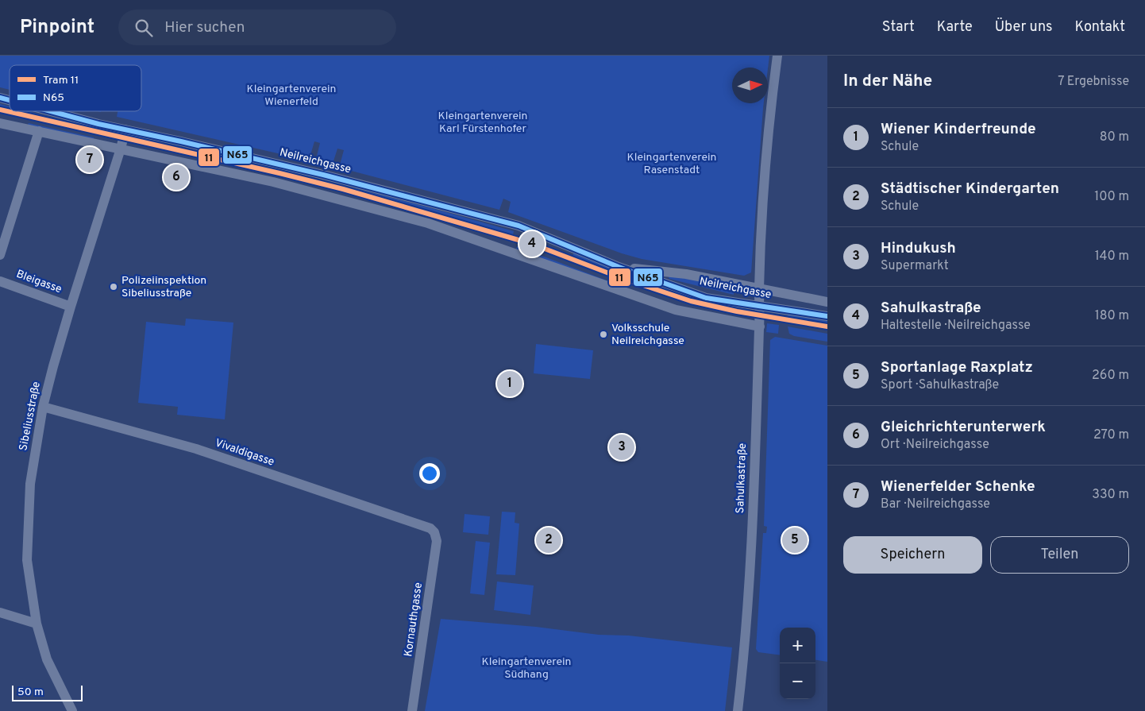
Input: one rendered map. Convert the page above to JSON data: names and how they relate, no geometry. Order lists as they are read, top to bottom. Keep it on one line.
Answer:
{"streets":{"street":["Neilreichgasse","Bleigasse","Sibeliusstraße","Vivaldigasse","Sahulkastraße","Kornauthgasse"]},"crossings":[["Neilreichgasse","Sibeliusstraße"],["Neilreichgasse","Sahulkastraße"],["Bleigasse","Sibeliusstraße"],["Sibeliusstraße","Vivaldigasse"],["Vivaldigasse","Kornauthgasse"]],"parks":["Kleingartenverein Wienerfeld","Kleingartenverein Karl Fürstenhofer","Kleingartenverein Rasenstadt","Kleingartenverein Südhang"],"places":["Polizeiinspektion Sibeliusstraße","Volksschule Neilreichgasse"],"lines":["transit line N65","tram line 11"],"legend":["Tram 11","N65"],"scale_bar":"50 m","north":"right","page":{"header":"Pinpoint","search":"Hier suchen","nav":["Start","Karte","Über uns","Kontakt"],"heading":["In der Nähe","7 Ergebnisse"],"list":[{"mark":"1","name":"Wiener Kinderfreunde","note":"Schule","value":"80 m"},{"mark":"2","name":"Städtischer Kindergarten","note":"Schule","value":"100 m"},{"mark":"3","name":"Hindukush","note":"Supermarkt","value":"140 m"},{"mark":"4","name":"Sahulkastraße","note":"Haltestelle · Neilreichgasse","value":"180 m"},{"mark":"5","name":"Sportanlage Raxplatz","note":"Sport · Sahulkastraße","value":"260 m"},{"mark":"6","name":"Gleichrichterunterwerk","note":"Ort · Neilreichgasse","value":"270 m"},{"mark":"7","name":"Wienerfelder Schenke","note":"Bar · Neilreichgasse","value":"330 m"}],"pins":["7","6","4","1","3","2","5"],"buttons":["Speichern","Teilen"],"map_buttons":["+","−"],"scale":"50 m"}}
